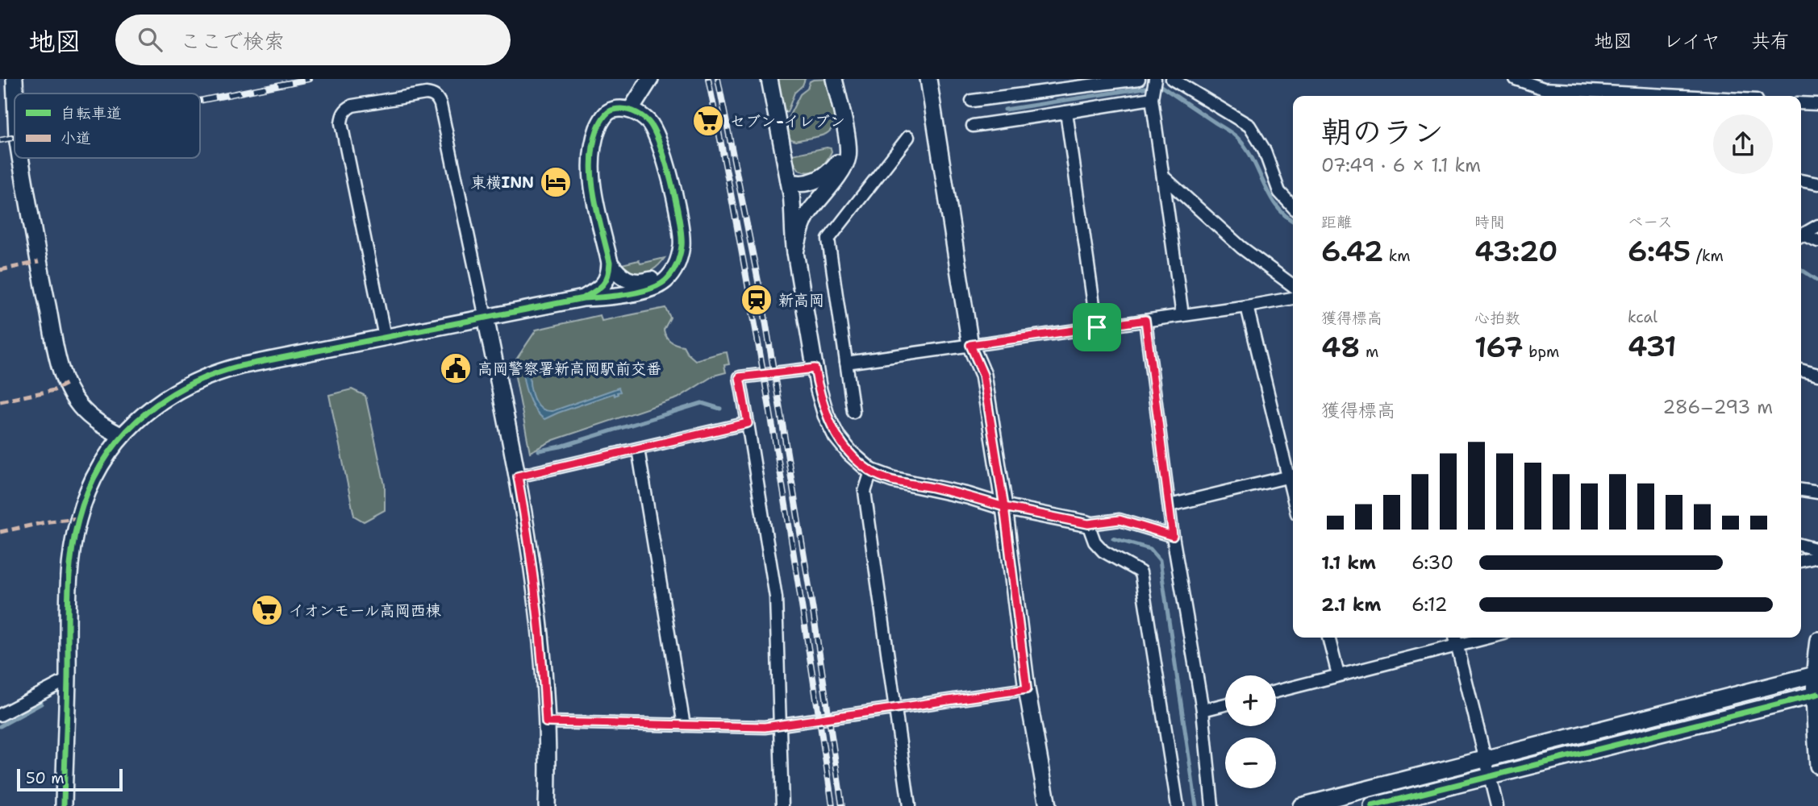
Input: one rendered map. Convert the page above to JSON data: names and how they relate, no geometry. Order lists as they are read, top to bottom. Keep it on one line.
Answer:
{"places":{"supermarket":["セブン-イレブン","イオンモール高岡西棟"],"hotel":["東横INN"],"station":["新高岡"],"public building":["高岡警察署新高岡駅前交番"]},"legend":["自転車道","小道"],"scale_bar":"50 m","page":{"header":"地図","search":"ここで検索","nav":["地図","レイヤ","共有"],"heading":["朝のラン","07:49 · 6 × 1.1 km"],"stats":[["距離","6.42 km"],["時間","43:20"],["ペース","6:45 /km"],["獲得標高","48 m"],["心拍数","167 bpm"],["kcal","431"]],"chart":["獲得標高","286–293 m"],"list":[{"name":"1.1 km","note":"6:30"},{"name":"2.1 km","note":"6:12"}],"map_buttons":["+","−"],"scale":"50 m"}}
